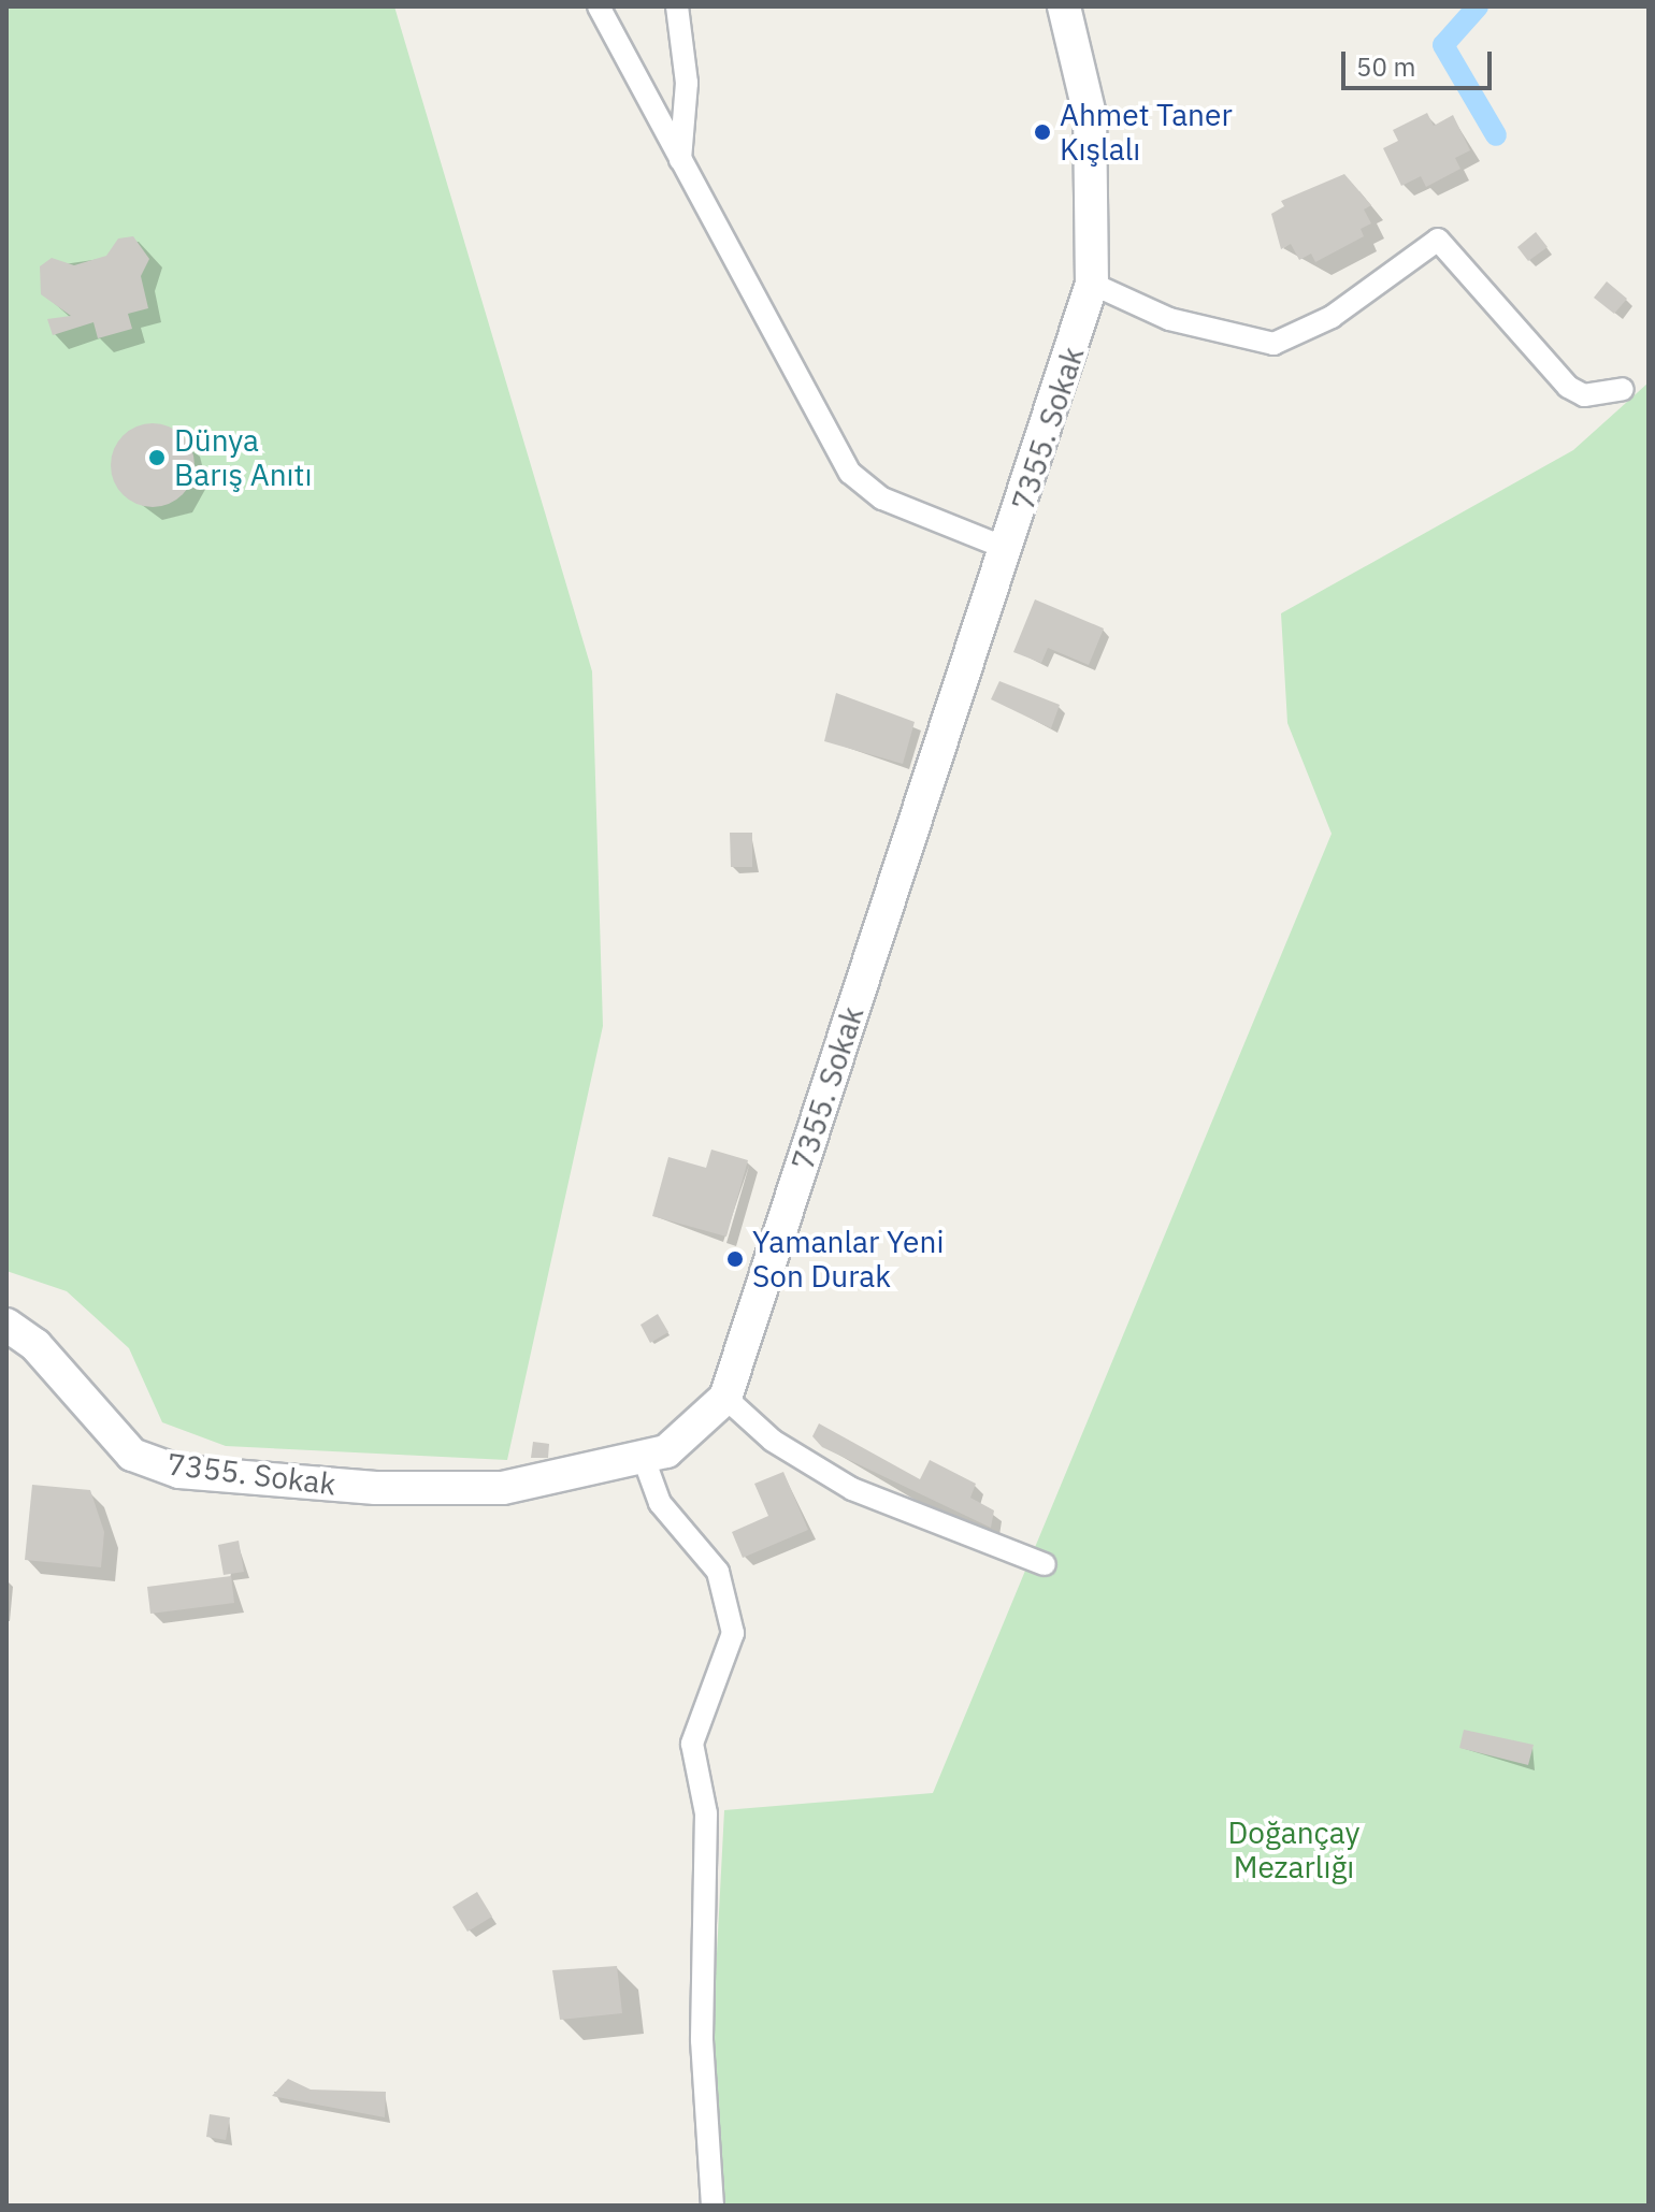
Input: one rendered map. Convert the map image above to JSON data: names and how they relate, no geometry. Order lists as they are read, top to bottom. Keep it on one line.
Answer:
{"streets":{"street":["7355. Sokak"]},"parks":["Doğançay Mezarlığı"],"places":["Ahmet Taner Kışlalı","Dünya Barış Anıtı","Yamanlar Yeni Son Durak"],"scale_bar":"50 m"}
